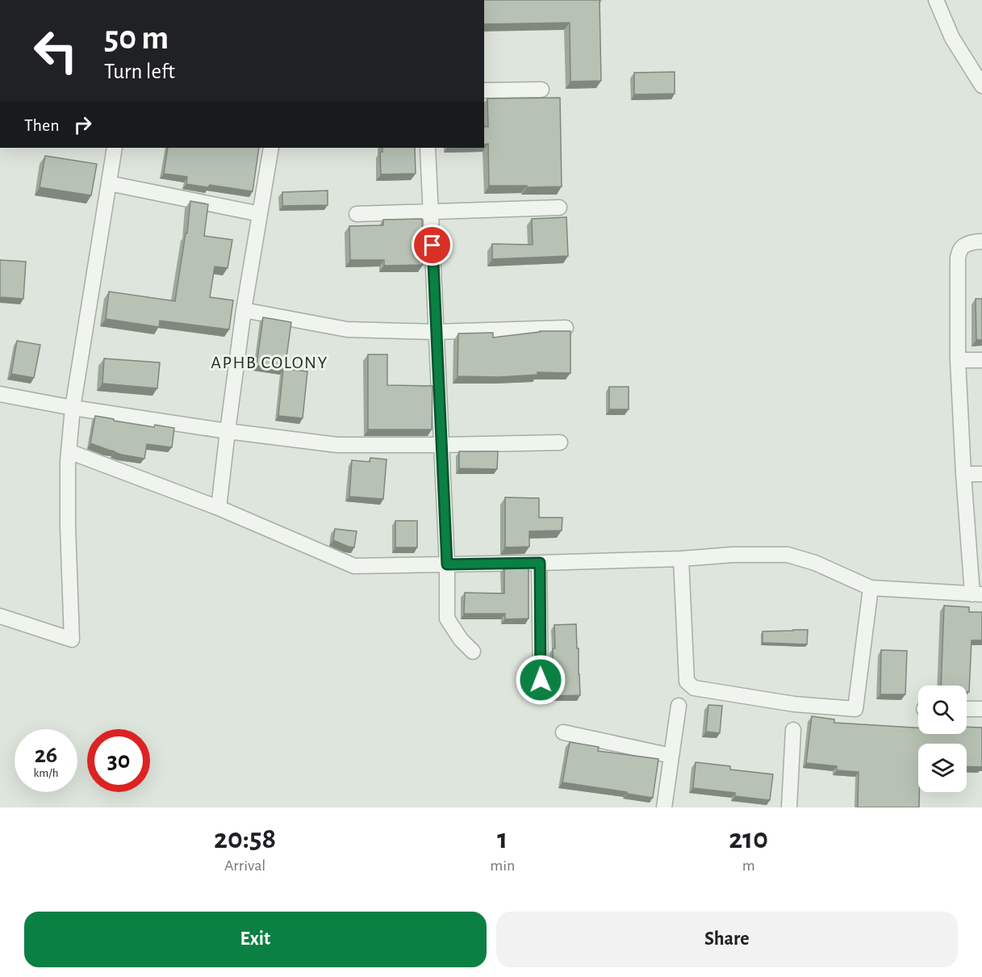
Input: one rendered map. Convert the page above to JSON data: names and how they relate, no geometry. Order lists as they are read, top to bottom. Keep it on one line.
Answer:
{"districts":["APHB COLONY"],"page":{"turn":["50 m","Turn left"],"then":"Then","speed":"26 km/h","limit":"30","eta":["20:58","Arrival","1","min","210","m"],"buttons":["Exit","Share"]}}
